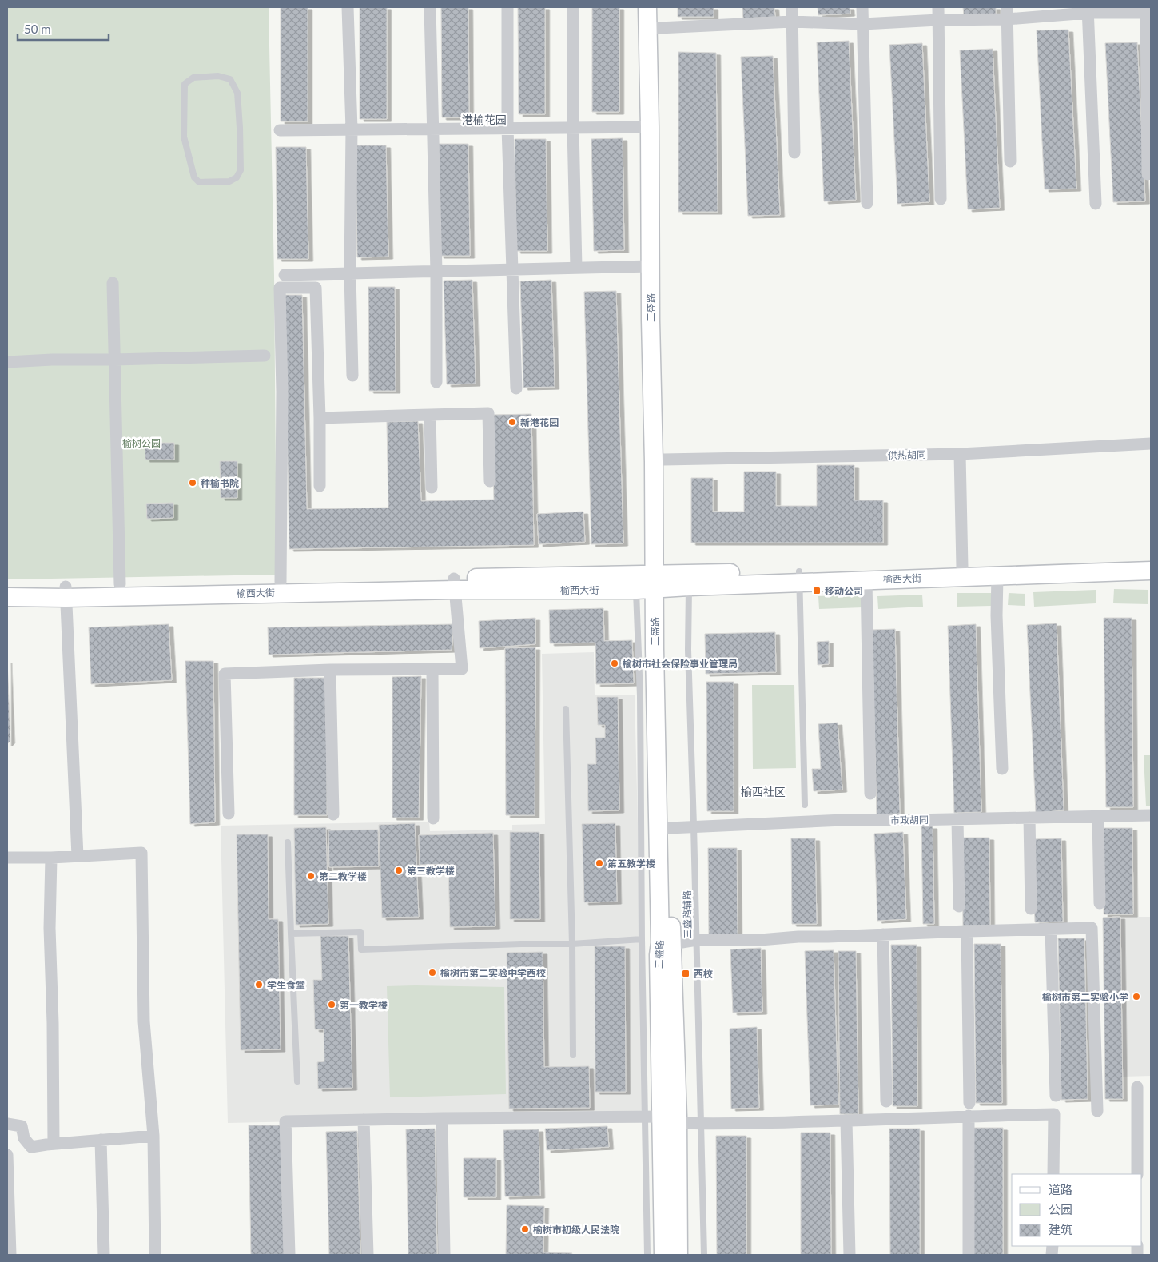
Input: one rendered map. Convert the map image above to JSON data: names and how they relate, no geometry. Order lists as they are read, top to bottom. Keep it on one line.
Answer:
{"streets":{"main road":["三盛路","榆西大街"],"street":["供热胡同","市政胡同"],"lane":["三盛路辅路"]},"crossings":[["三盛路","供热胡同"],["三盛路","榆西大街"],["三盛路","市政胡同"],["榆西大街","三盛路辅路"],["市政胡同","三盛路辅路"]],"districts":["港榆花园","榆西社区"],"parks":["榆树公园"],"places":{"other":["新港花园","种榆书院","榆树市社会保险事业管理局","第五教学楼","第三教学楼","第二教学楼","榆树市第二实验中学西校","学生食堂","榆树市第二实验小学","第一教学楼","榆树市初级人民法院"],"transit":["移动公司","西校"]},"legend":["道路","公园","建筑"],"scale_bar":"50 m"}
